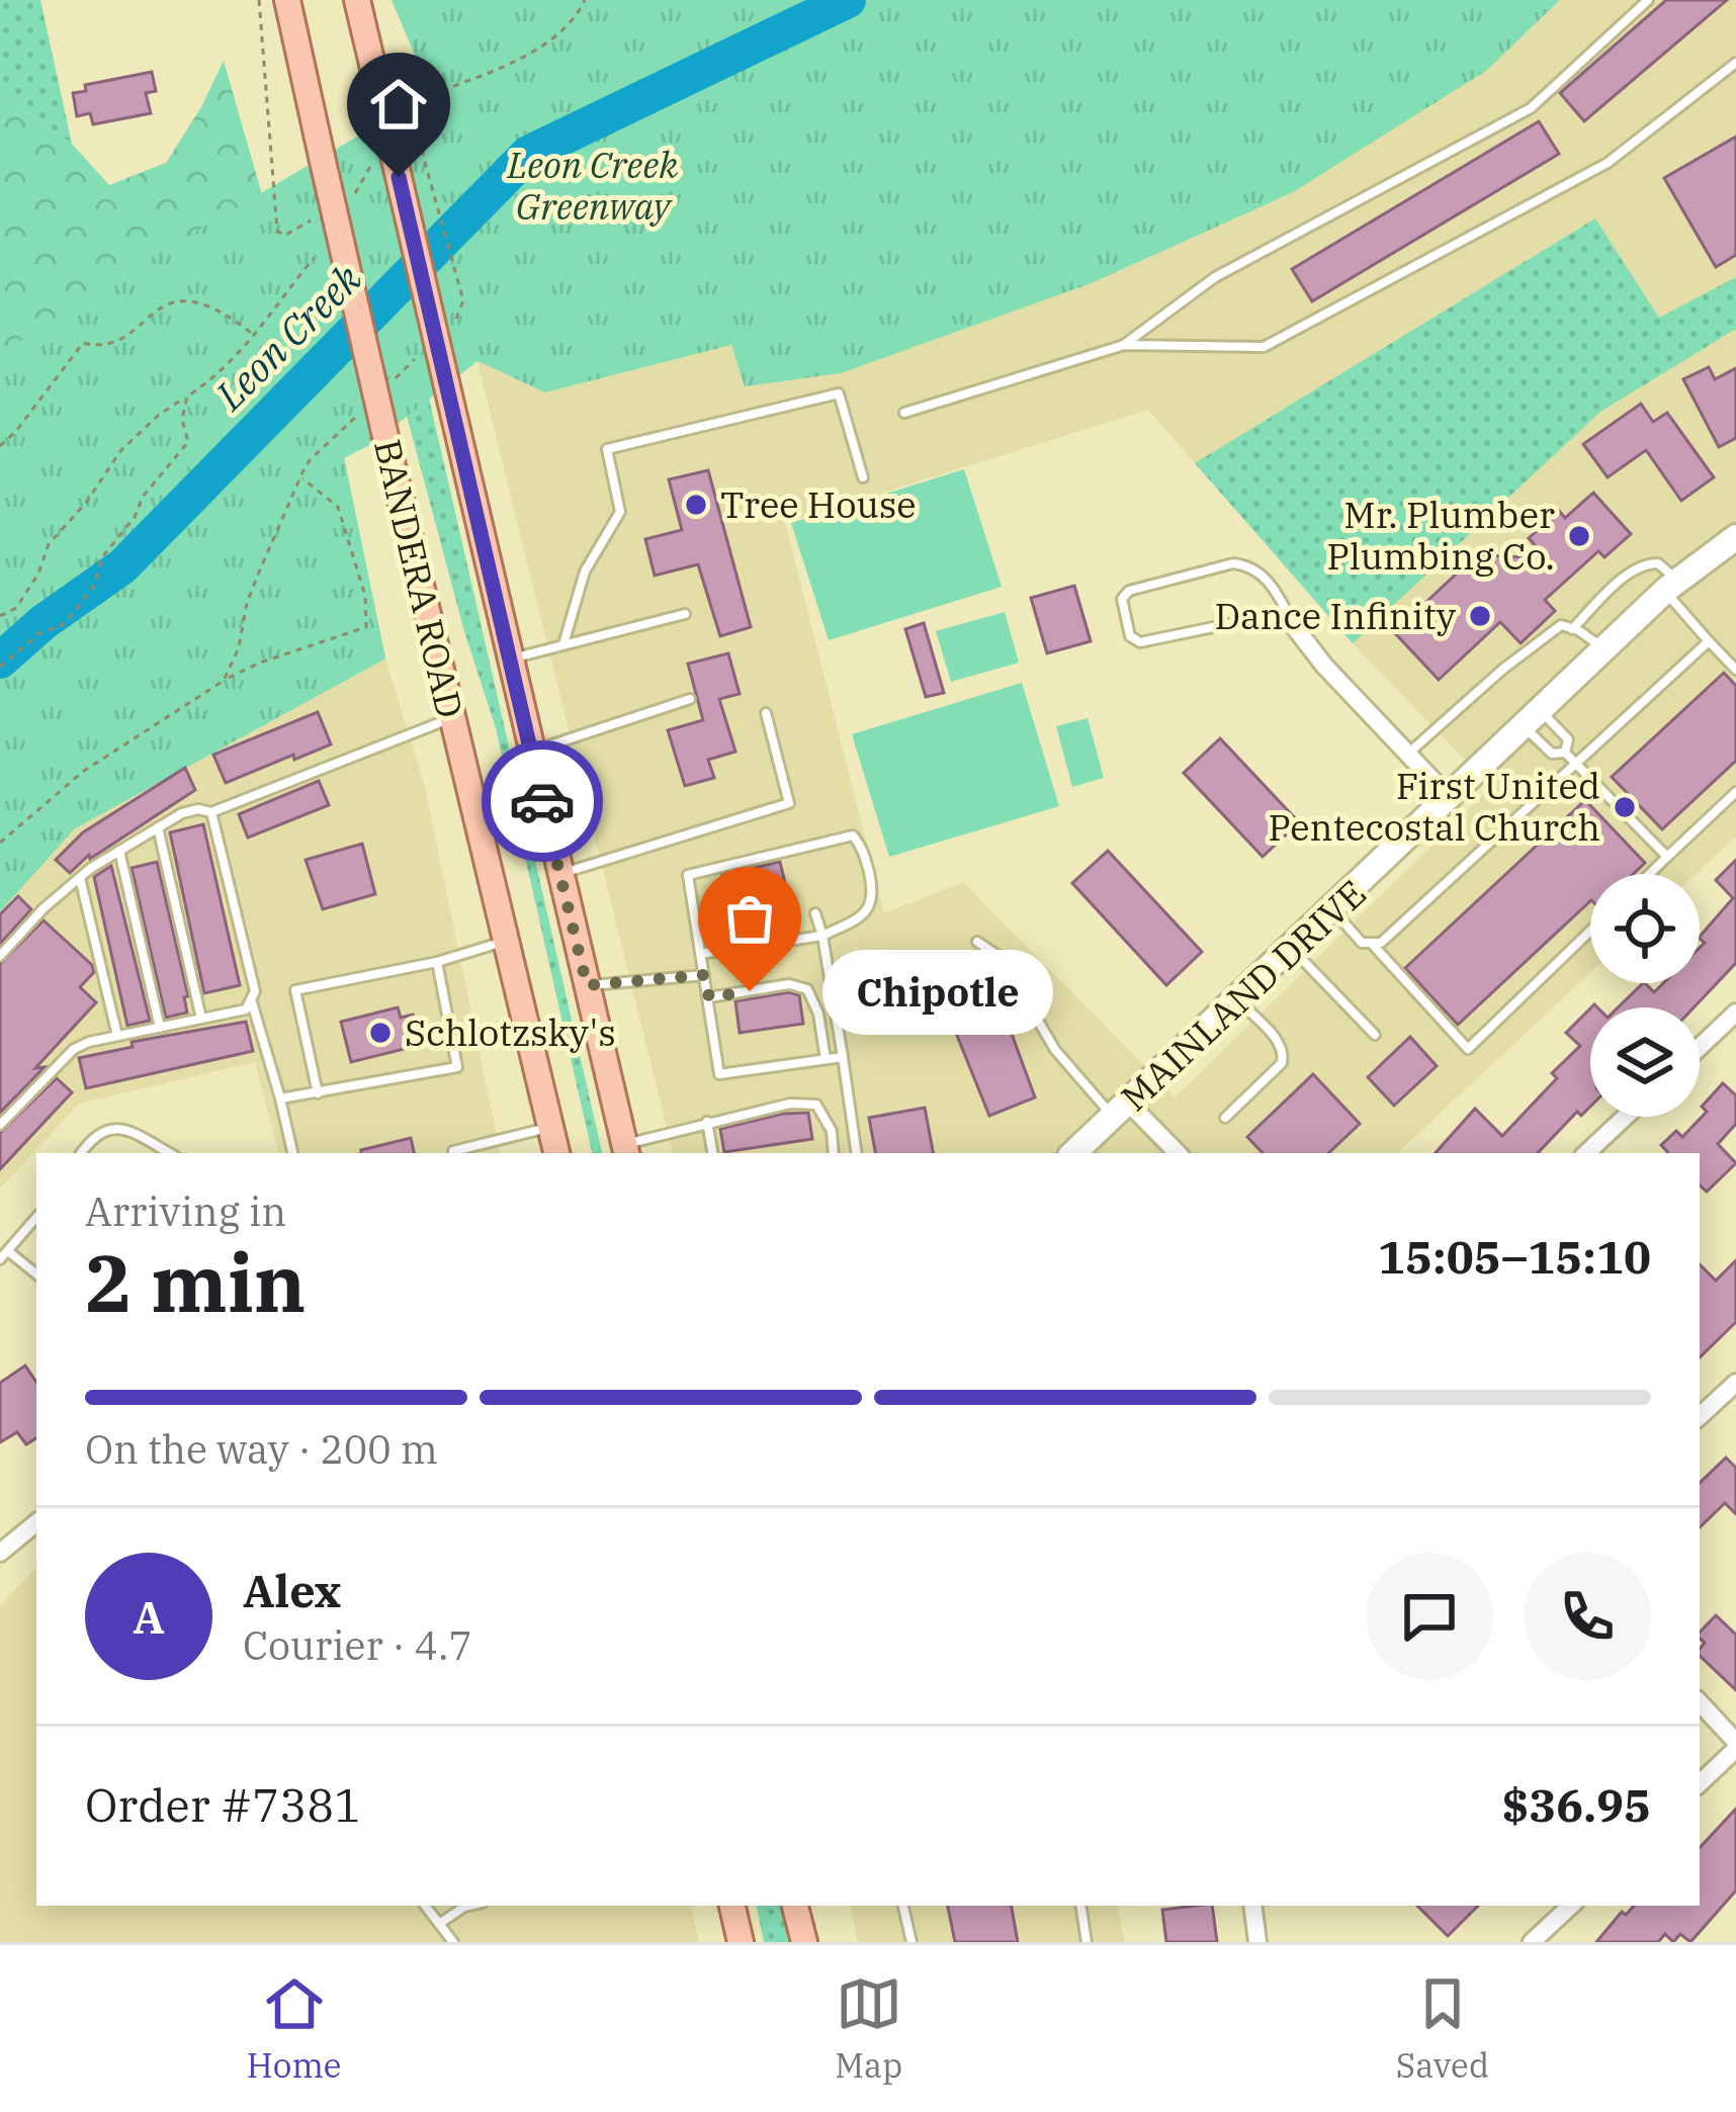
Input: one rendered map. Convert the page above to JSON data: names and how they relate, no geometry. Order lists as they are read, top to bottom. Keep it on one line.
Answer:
{"streets":{"main road":["BANDERA ROAD","MAINLAND DRIVE"]},"water":["Leon Creek"],"parks":["Leon Creek Greenway"],"places":["Tree House","Mr. Plumber Plumbing Co.","Dance Infinity","First United Pentecostal Church","Chipotle","Schlotzsky's"],"page":{"bubble":"Chipotle","heading":["2 min","Arriving in","15:05–15:10"],"panel":["Alex","Courier · 4.7","Order #7381","$36.95"],"bar":"On the way · 200 m","round":"A","tabs":["Home","Map","Saved"]}}
